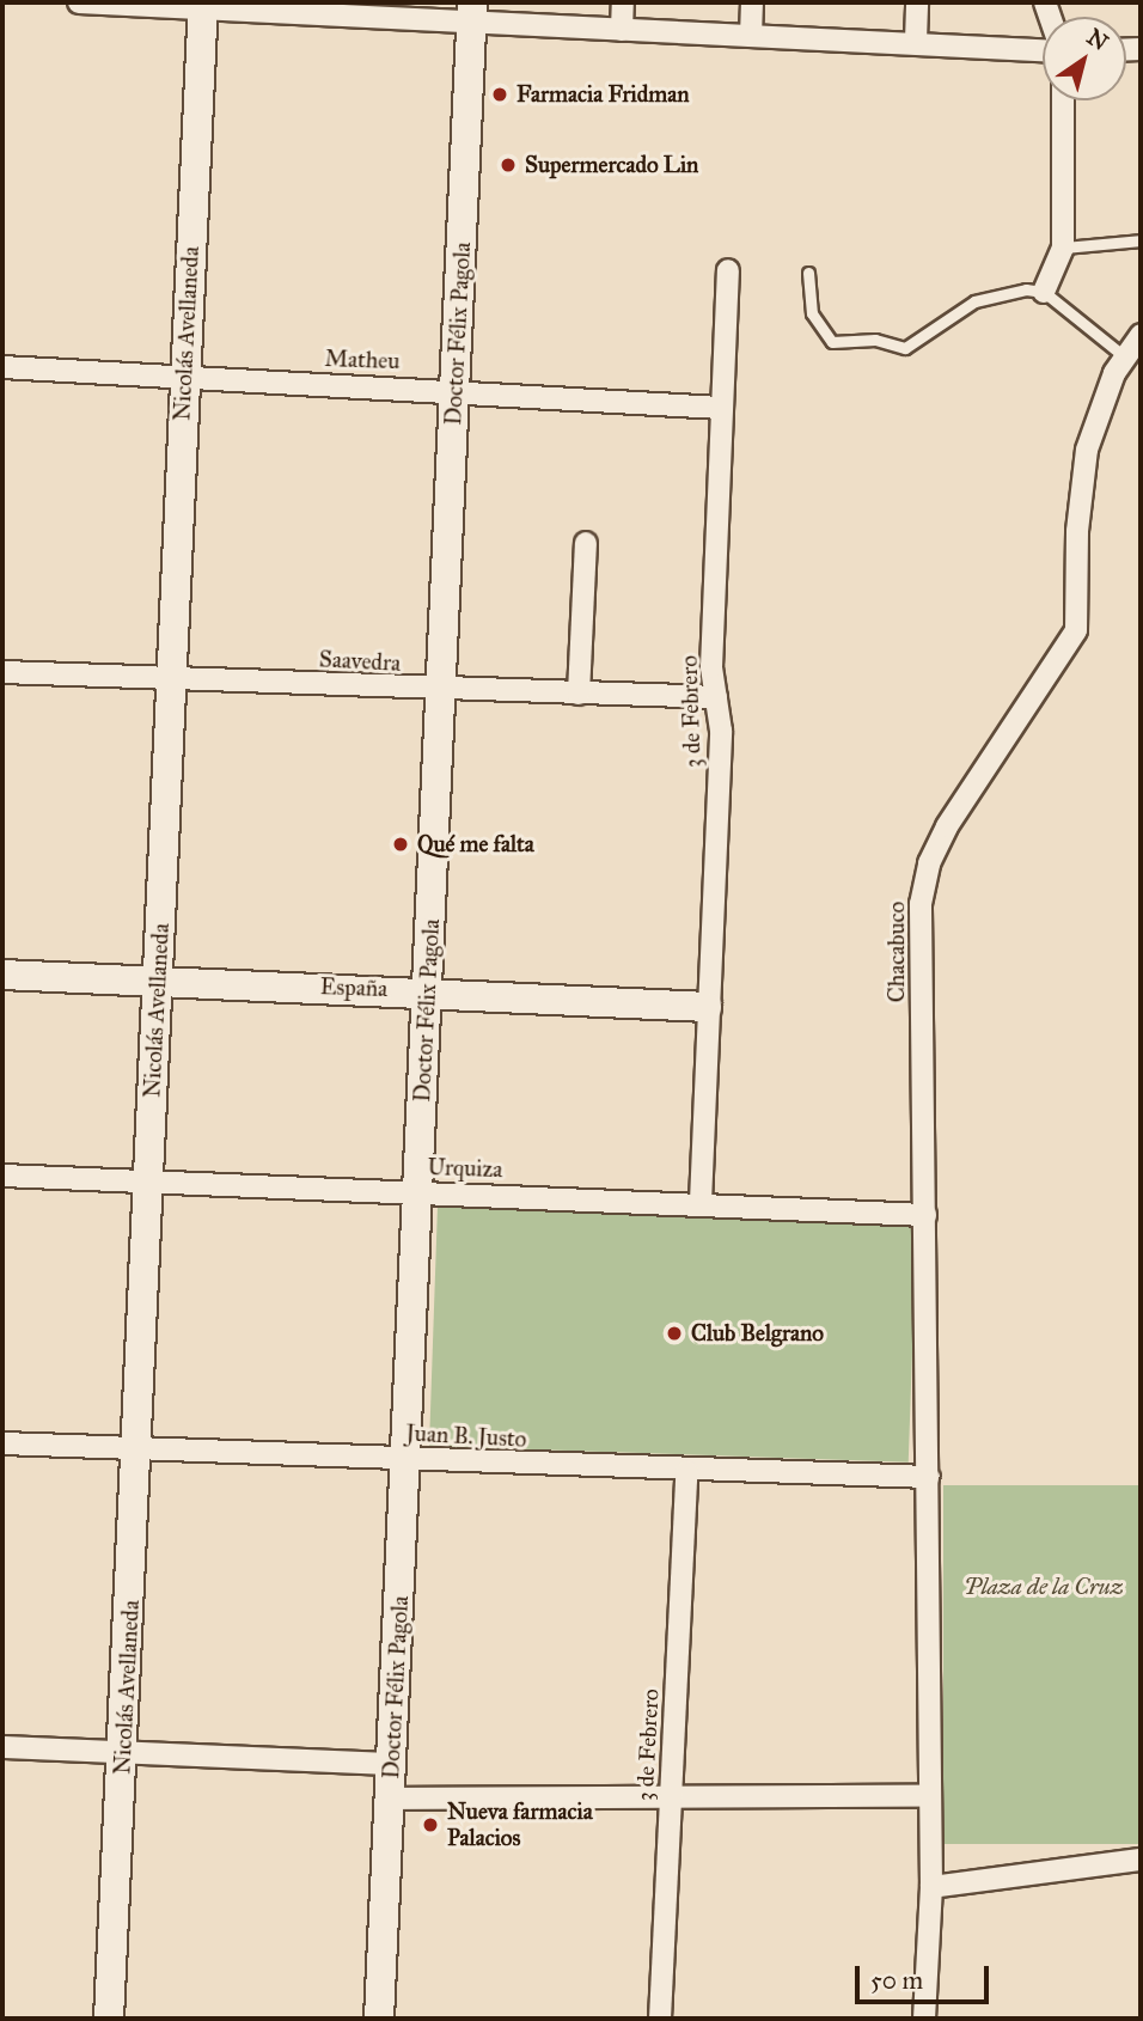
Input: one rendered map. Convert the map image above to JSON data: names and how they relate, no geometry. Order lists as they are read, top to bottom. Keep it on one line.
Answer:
{"streets":{"street":["Nicolás Avellaneda","Doctor Félix Pagola","Matheu","Saavedra","3 de Febrero","Chacabuco","España","Urquiza","Juan B. Justo"]},"crossings":[["Nicolás Avellaneda","Matheu"],["Nicolás Avellaneda","Saavedra"],["Nicolás Avellaneda","España"],["Nicolás Avellaneda","Urquiza"],["Nicolás Avellaneda","Juan B. Justo"],["Doctor Félix Pagola","Matheu"],["Doctor Félix Pagola","Saavedra"],["Doctor Félix Pagola","España"],["Doctor Félix Pagola","Urquiza"],["Doctor Félix Pagola","Juan B. Justo"],["Matheu","3 de Febrero"],["Saavedra","3 de Febrero"],["3 de Febrero","España"],["3 de Febrero","Urquiza"],["3 de Febrero","Juan B. Justo"],["Chacabuco","Urquiza"],["Chacabuco","Juan B. Justo"]],"parks":["Plaza de la Cruz"],"places":["Farmacia Fridman","Supermercado Lin","Qué me falta","Club Belgrano","Nueva farmacia Palacios"],"scale_bar":"50 m","north":"top right"}
